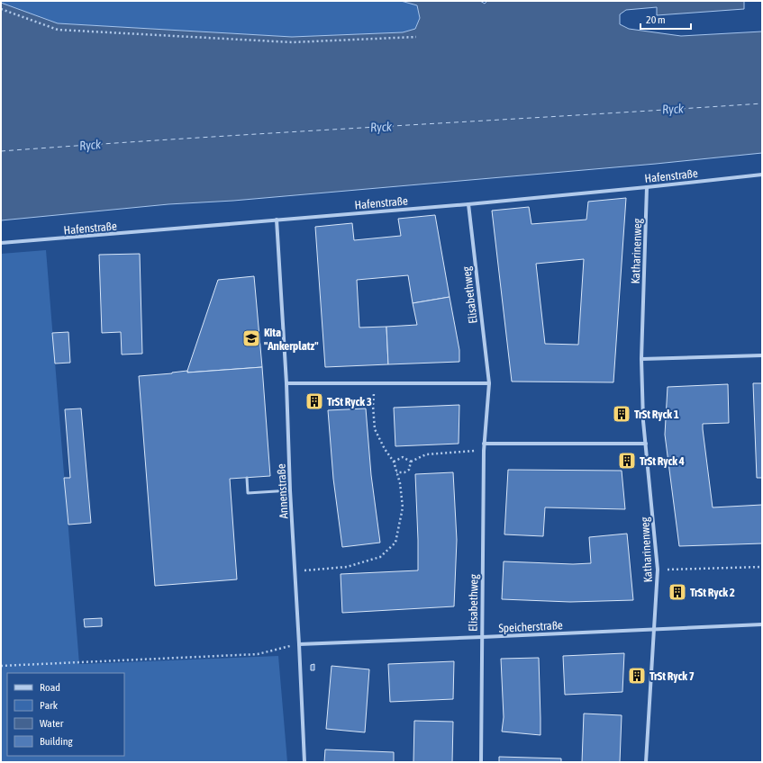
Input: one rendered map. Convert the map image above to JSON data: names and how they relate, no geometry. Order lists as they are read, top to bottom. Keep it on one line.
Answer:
{"streets":{"street":["Hafenstraße","Katharinenweg","Elisabethweg","Annenstraße","Speicherstraße"]},"crossings":[["Hafenstraße","Katharinenweg"],["Hafenstraße","Elisabethweg"],["Hafenstraße","Annenstraße"],["Katharinenweg","Speicherstraße"],["Elisabethweg","Speicherstraße"],["Annenstraße","Speicherstraße"]],"water":["Ryck"],"places":{"school or university":["Kita \"Ankerplatz\""],"building":["TrSt Ryck 3","TrSt Ryck 1","TrSt Ryck 4","TrSt Ryck 2","TrSt Ryck 7"]},"legend":["Road","Park","Water","Building"],"scale_bar":"20 m"}
